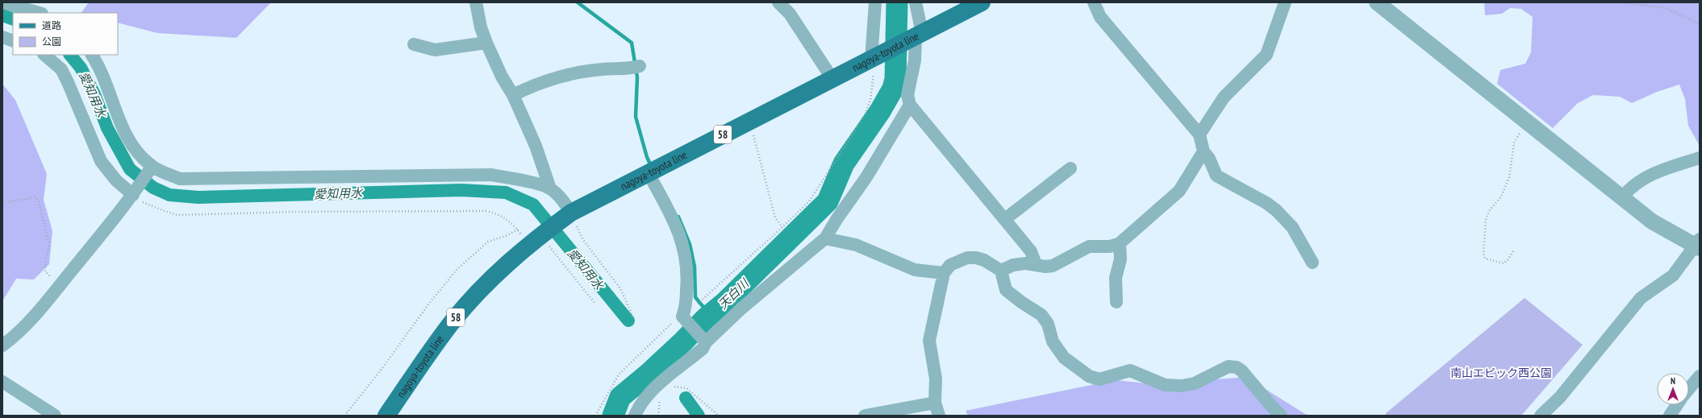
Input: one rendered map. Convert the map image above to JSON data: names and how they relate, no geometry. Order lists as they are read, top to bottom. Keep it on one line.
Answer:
{"streets":{"main road":["nagoya-toyota line","58"]},"water":["愛知用水","天白川"],"parks":["南山エピック西公園"],"legend":["道路","公園"],"north":"top"}
